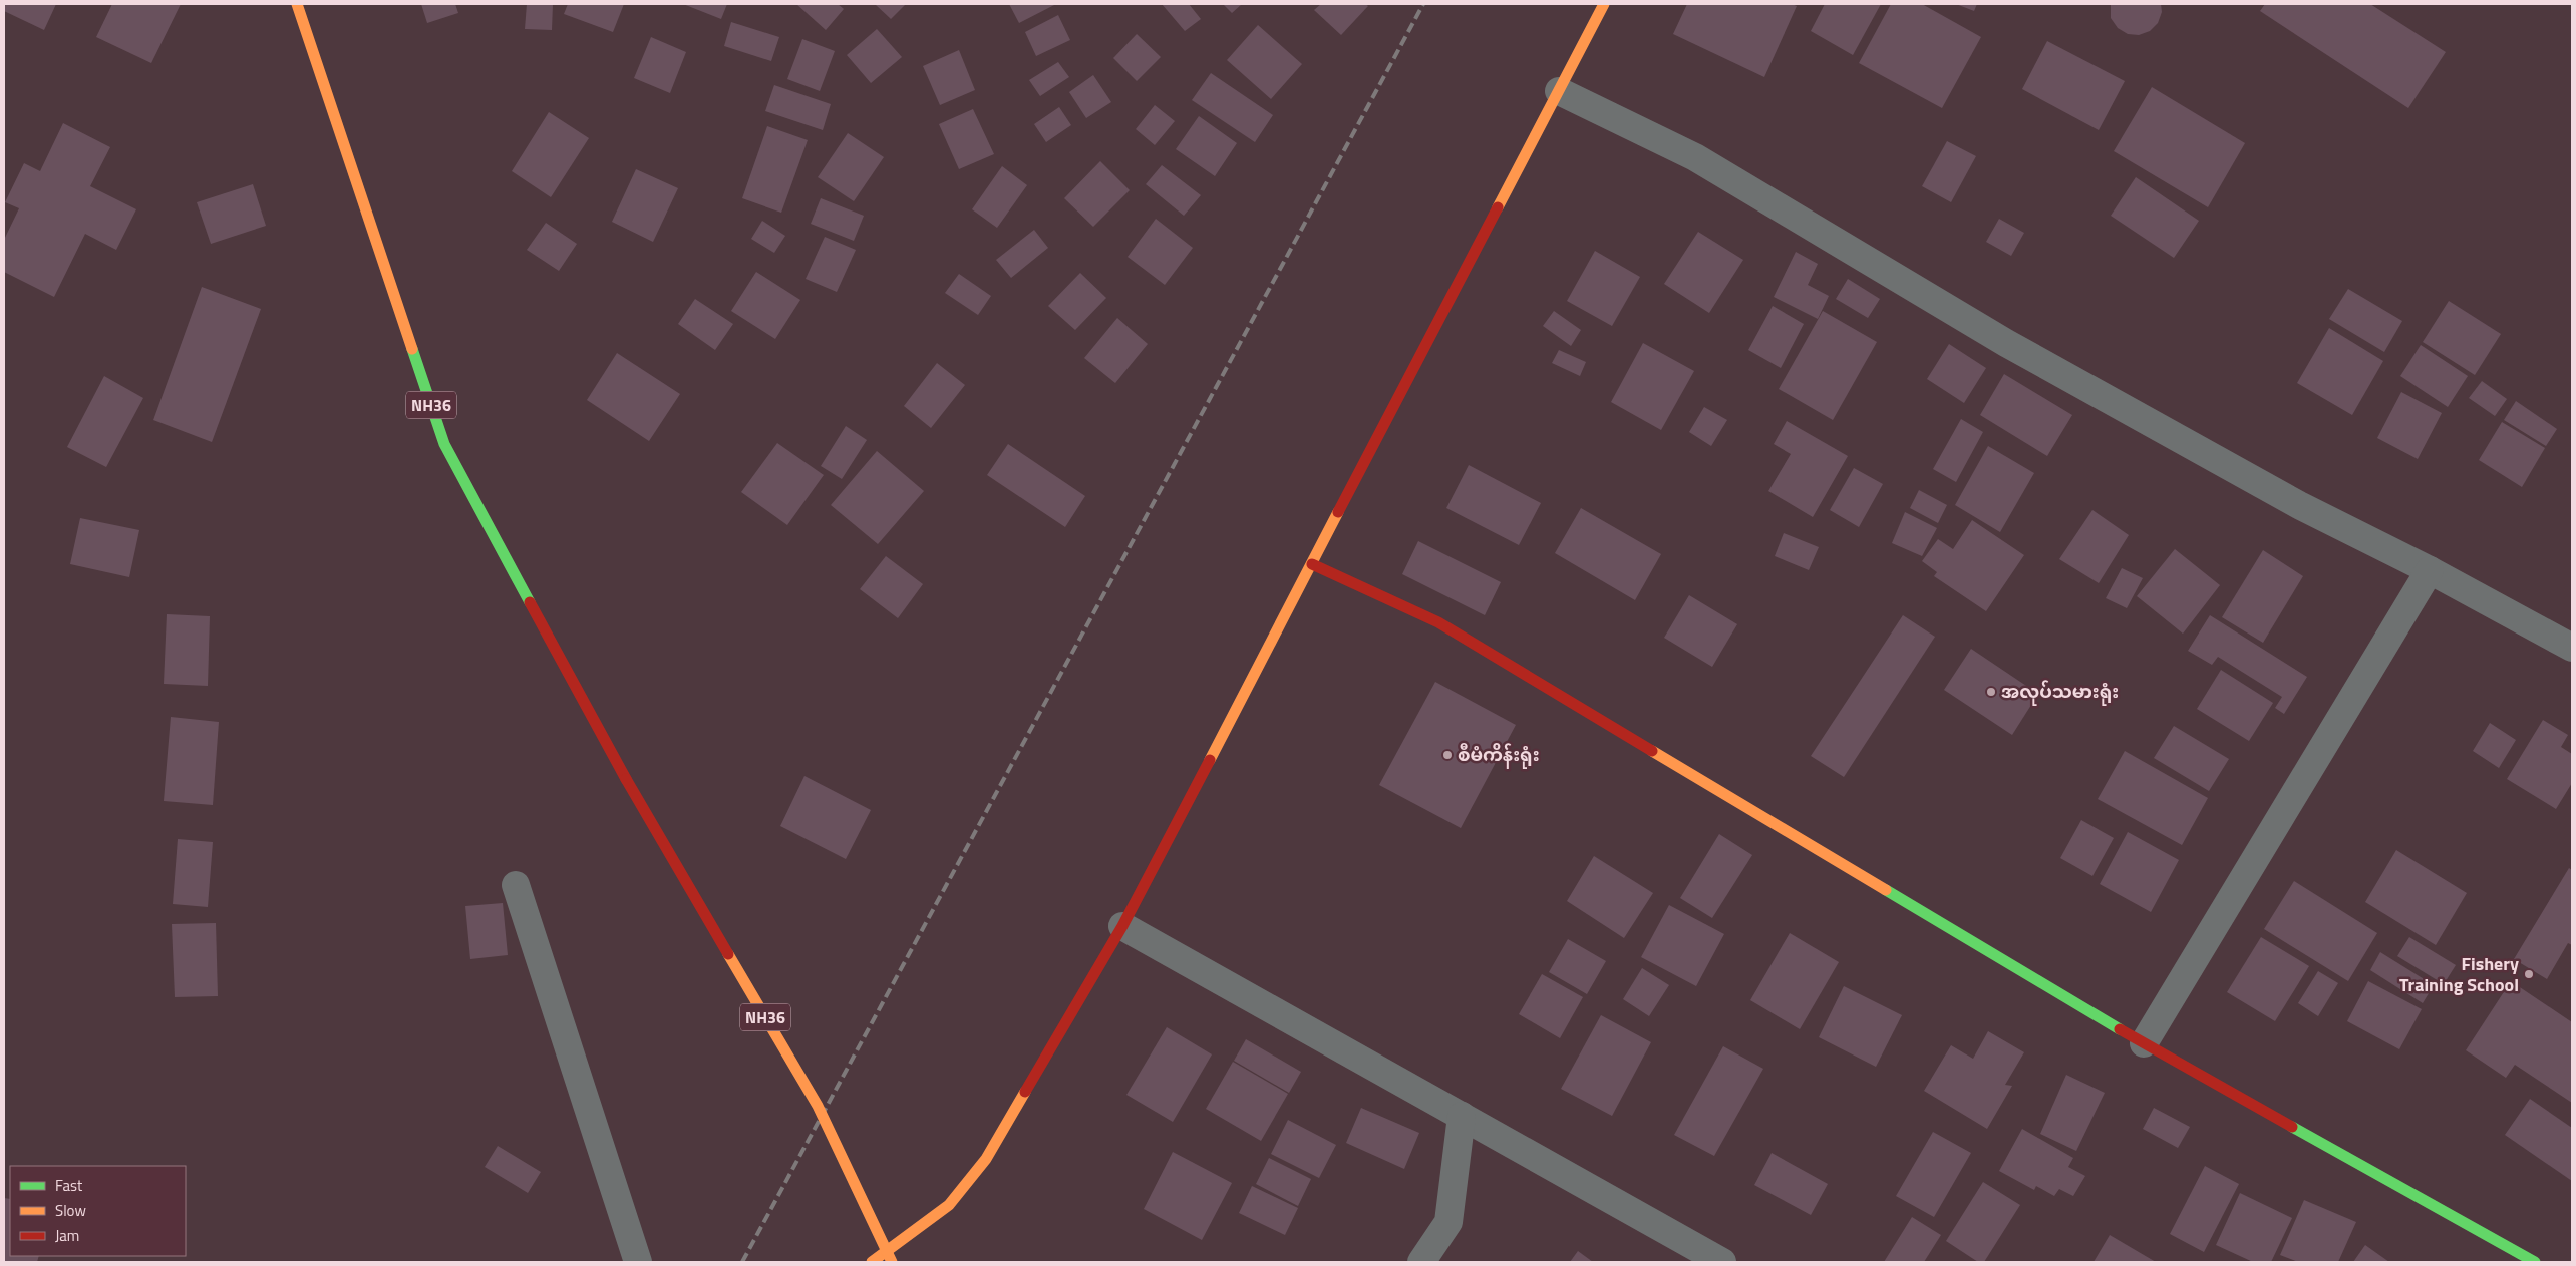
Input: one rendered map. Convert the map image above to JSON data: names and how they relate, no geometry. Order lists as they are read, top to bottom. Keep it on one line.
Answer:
{"streets":{"main road":["NH36"]},"places":["အလုပ်သမားရုံး","စီမံကိန်းရုံး‌","Fishery Training School"],"legend":["Fast","Slow","Jam"]}
